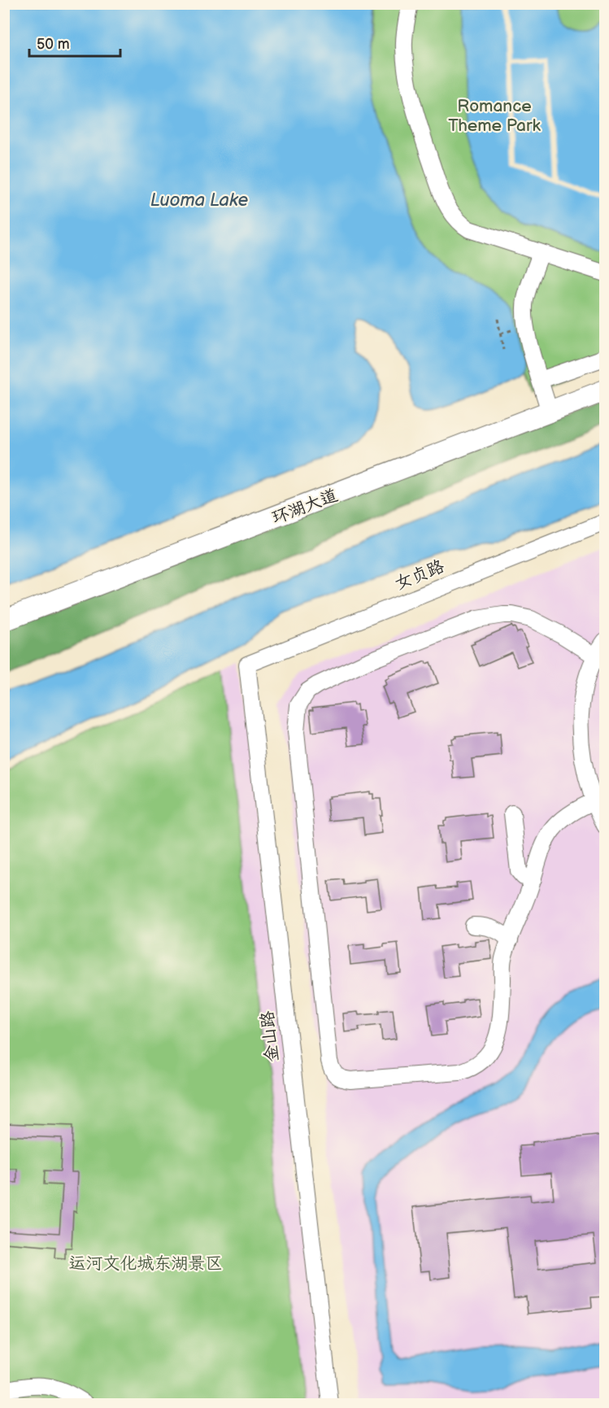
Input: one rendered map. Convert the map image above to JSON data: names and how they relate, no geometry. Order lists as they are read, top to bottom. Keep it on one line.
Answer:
{"streets":{"main road":["环湖大道"],"street":["女贞路","金山路"]},"crossings":[["女贞路","金山路"]],"water":["Luoma Lake"],"parks":["Romance Theme Park","运河文化城东湖景区"],"scale_bar":"50 m"}
